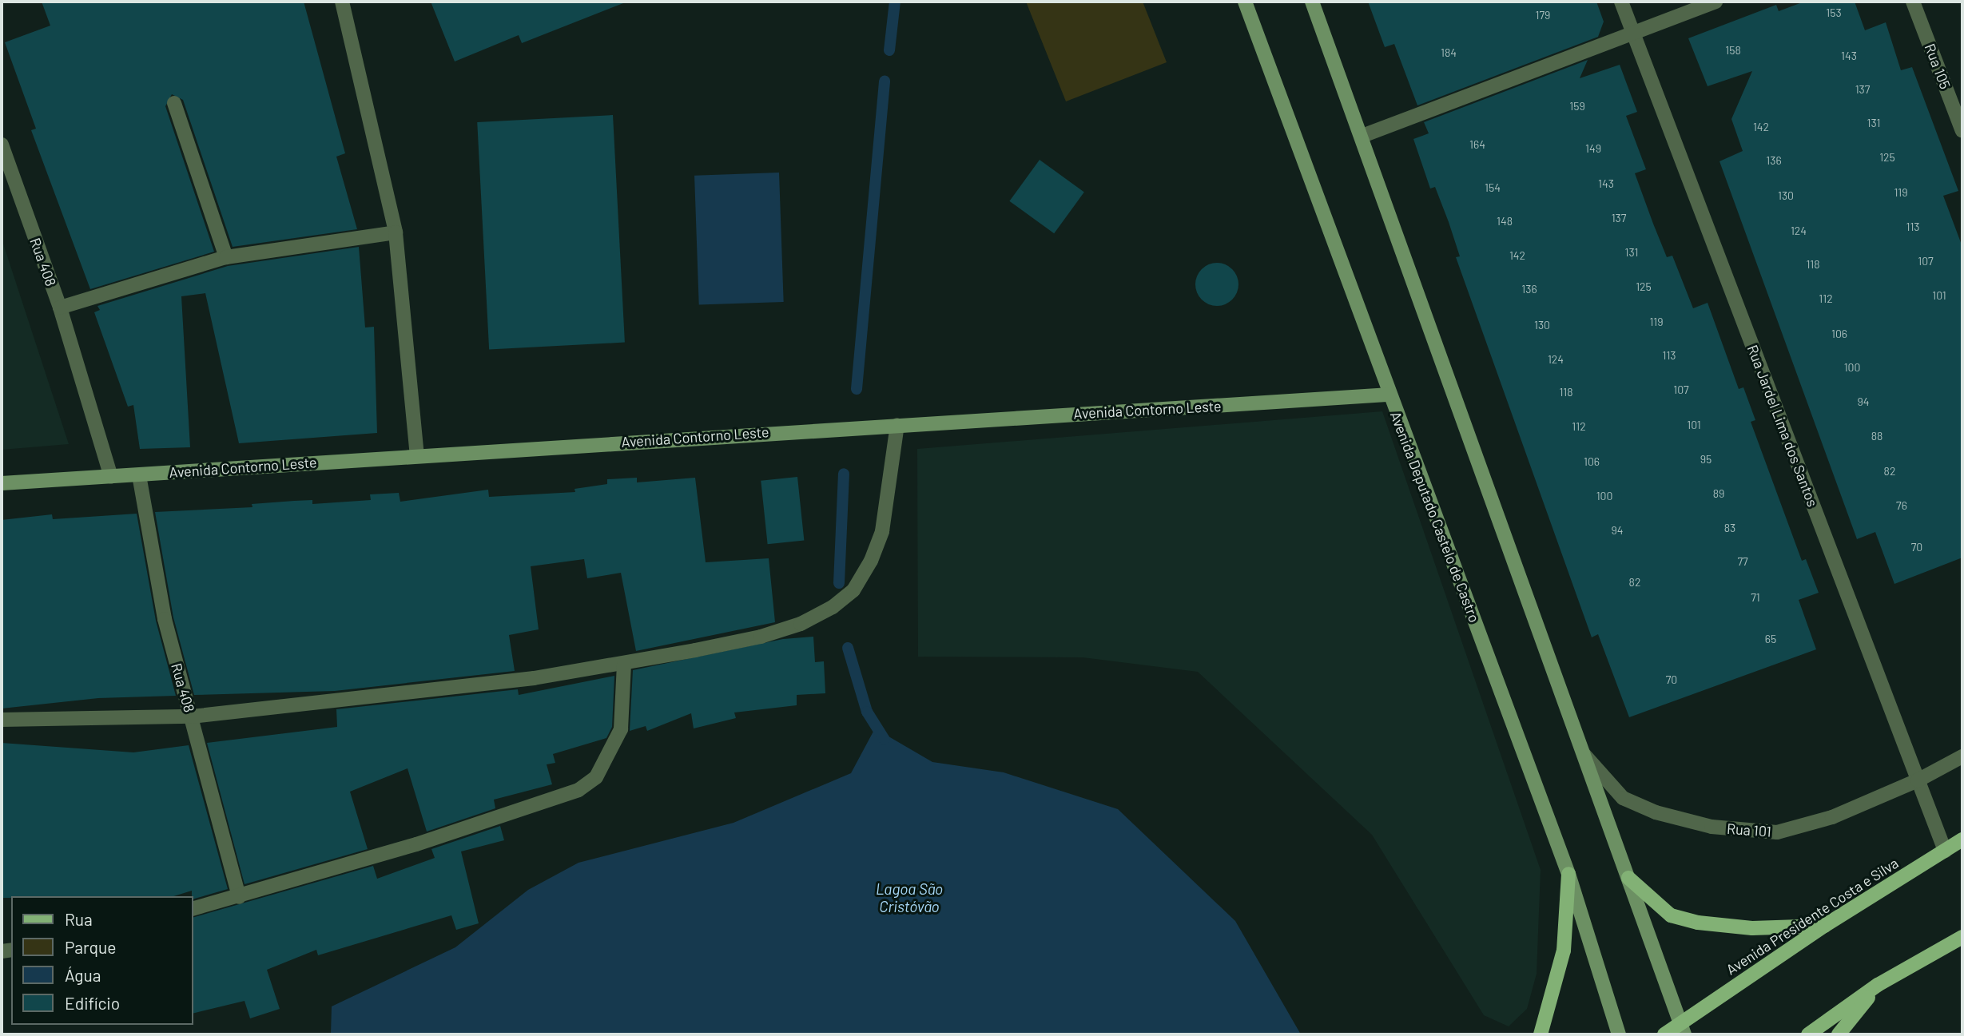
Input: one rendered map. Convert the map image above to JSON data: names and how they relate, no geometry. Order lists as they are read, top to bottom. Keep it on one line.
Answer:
{"streets":{"main road":["Avenida Contorno Leste","Avenida Deputado Castelo de Castro","Avenida Presidente Costa e Silva"],"street":["Rua 105","Rua 408","Rua Jardel Lima dos Santos","Rua 101"]},"crossings":[["Rua 408","Avenida Contorno Leste"],["Avenida Contorno Leste","Avenida Deputado Castelo de Castro"],["Rua Jardel Lima dos Santos","Rua 101"],["Rua Jardel Lima dos Santos","Avenida Presidente Costa e Silva"]],"water":["Lagoa São Cristóvão"],"house_numbers":["153","179","158","184","143","137","159","131","142","164","149","125","136","143","154","119","130","137","148","113","124","131","142","107","118","125","136","101","112","119","130","106","113","124","100","107","118","94","101","112","88","95","106","82","89","100","76","83","94","70","77","82","71","65","70"],"legend":["Rua","Parque","Água","Edifício"]}
